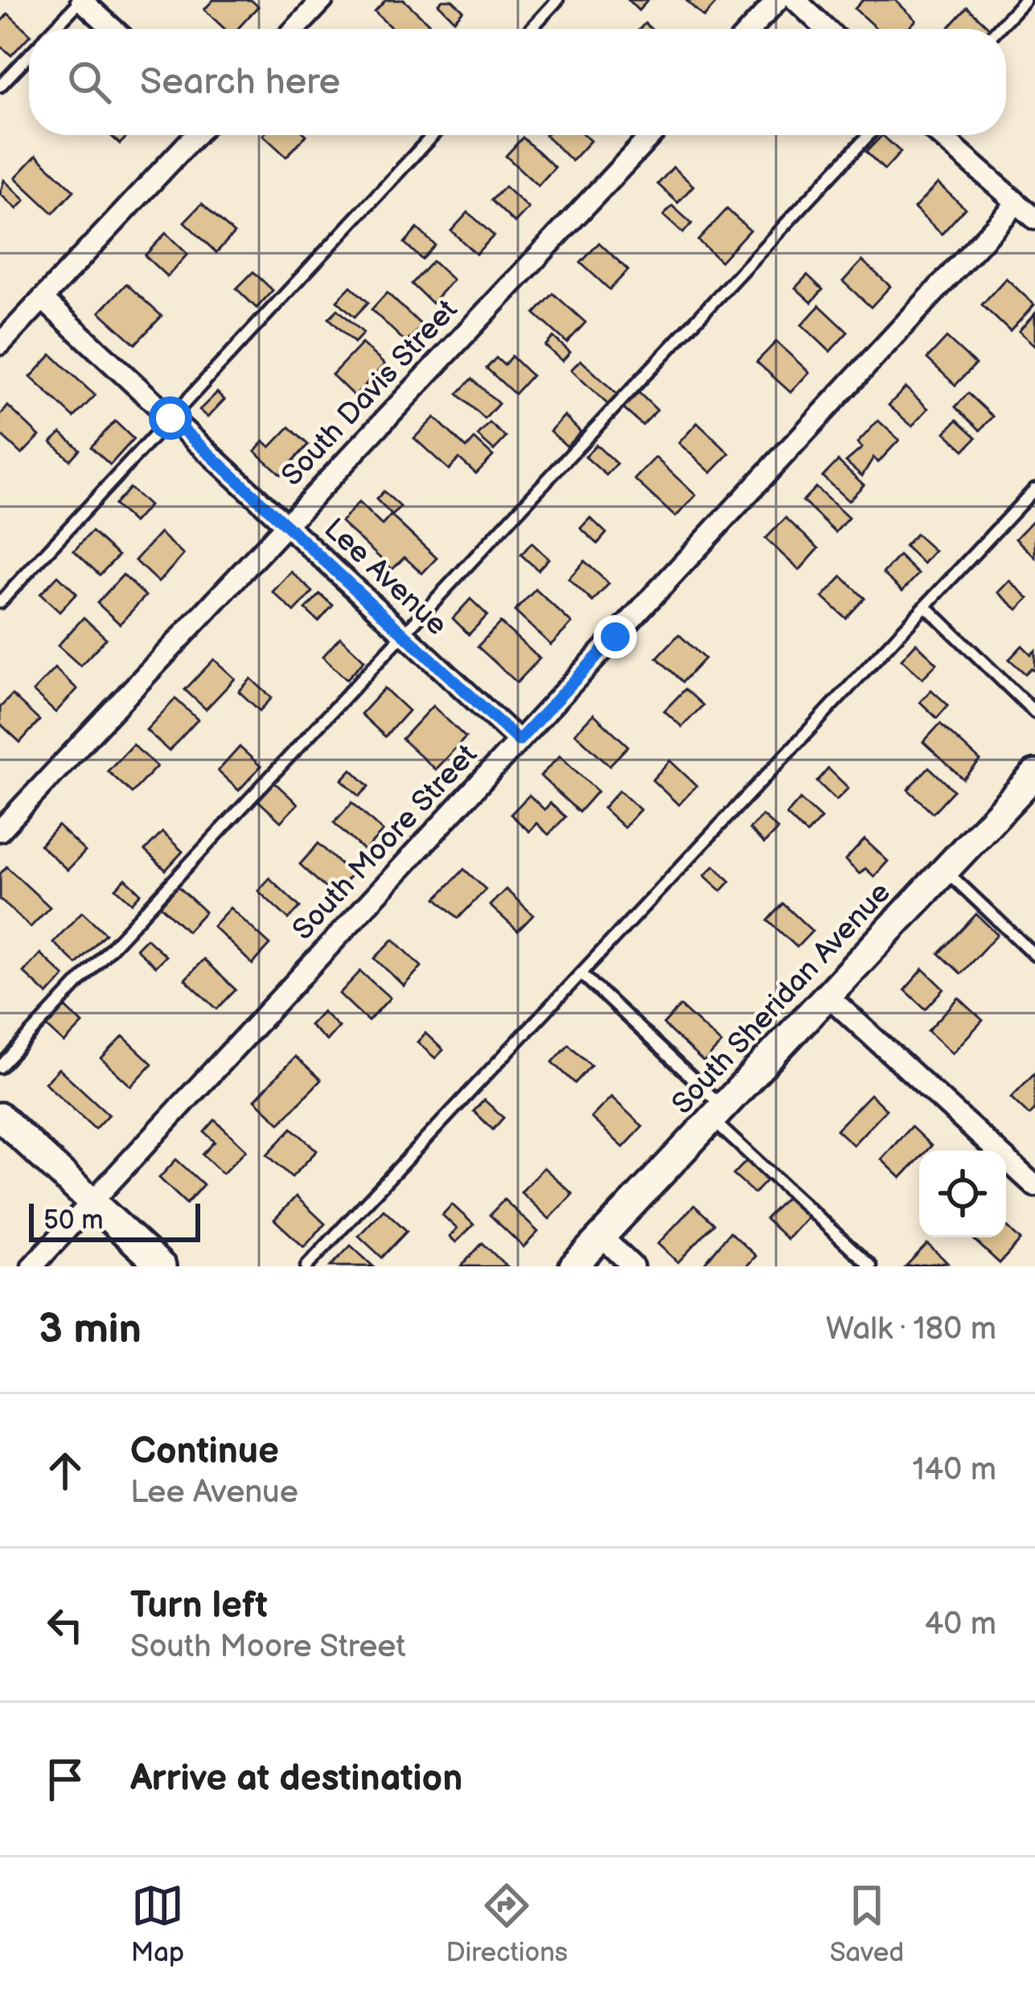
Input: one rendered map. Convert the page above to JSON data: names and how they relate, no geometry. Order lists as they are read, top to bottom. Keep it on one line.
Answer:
{"streets":{"street":["South Davis Street","Lee Avenue","South Moore Street","South Sheridan Avenue"]},"crossings":[["South Davis Street","Lee Avenue"],["Lee Avenue","South Moore Street"]],"scale_bar":"50 m","page":{"search":"Search here","scale":"50 m","heading":["3 min","Walk · 180 m"],"list":[["Continue","Lee Avenue","140 m"],["Turn left","South Moore Street","40 m"],"Arrive at destination"],"nav":["Map","Directions","Saved"]}}
